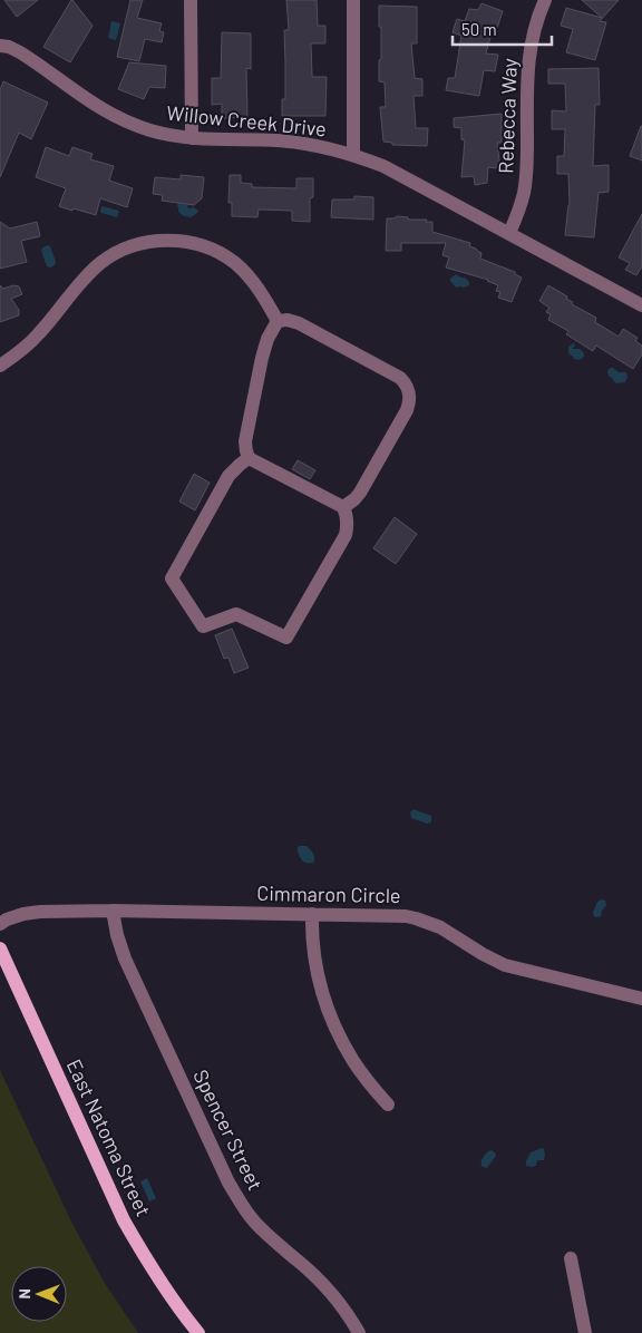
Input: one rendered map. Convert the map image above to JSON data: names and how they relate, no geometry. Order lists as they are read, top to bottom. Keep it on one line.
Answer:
{"streets":{"main road":["East Natoma Street"],"street":["Rebecca Way","Willow Creek Drive","Cimmaron Circle","Spencer Street"]},"crossings":[["Rebecca Way","Willow Creek Drive"],["Cimmaron Circle","Spencer Street"]],"scale_bar":"50 m","north":"left"}
